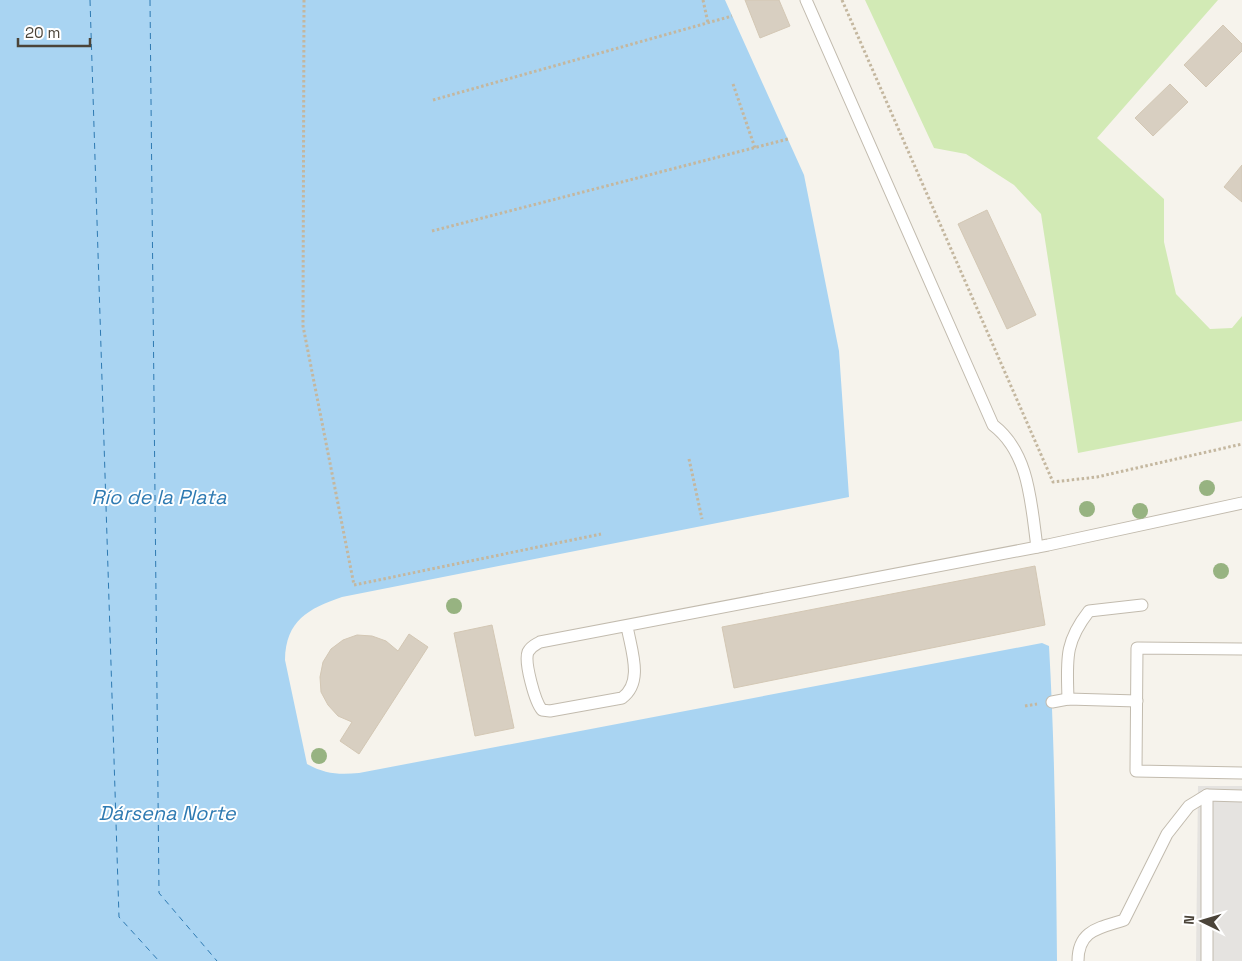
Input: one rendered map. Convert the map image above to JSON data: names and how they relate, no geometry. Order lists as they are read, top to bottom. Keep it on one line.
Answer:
{"water":["Río de la Plata","Dársena Norte"],"scale_bar":"20 m","north":"left"}
